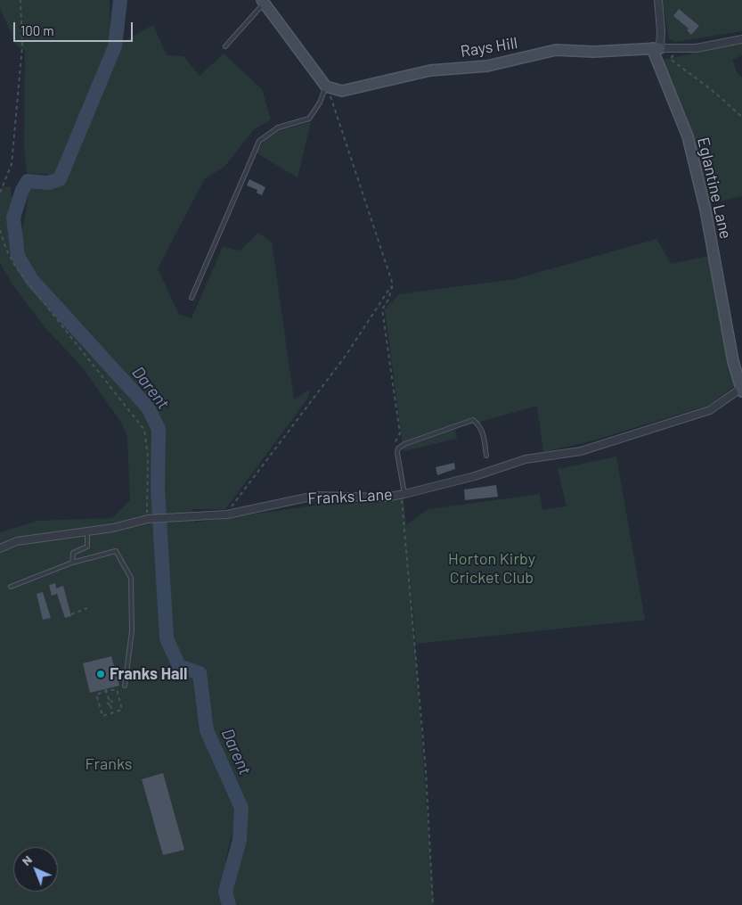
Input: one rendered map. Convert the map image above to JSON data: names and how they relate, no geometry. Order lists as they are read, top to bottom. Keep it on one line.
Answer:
{"streets":{"street":["Rays Hill","Eglantine Lane","Franks Lane"]},"crossings":[["Rays Hill","Eglantine Lane"],["Eglantine Lane","Franks Lane"]],"water":["Darent"],"parks":["Horton Kirby Cricket Club","Franks"],"places":["Franks Hall"],"scale_bar":"100 m","north":"top left"}
